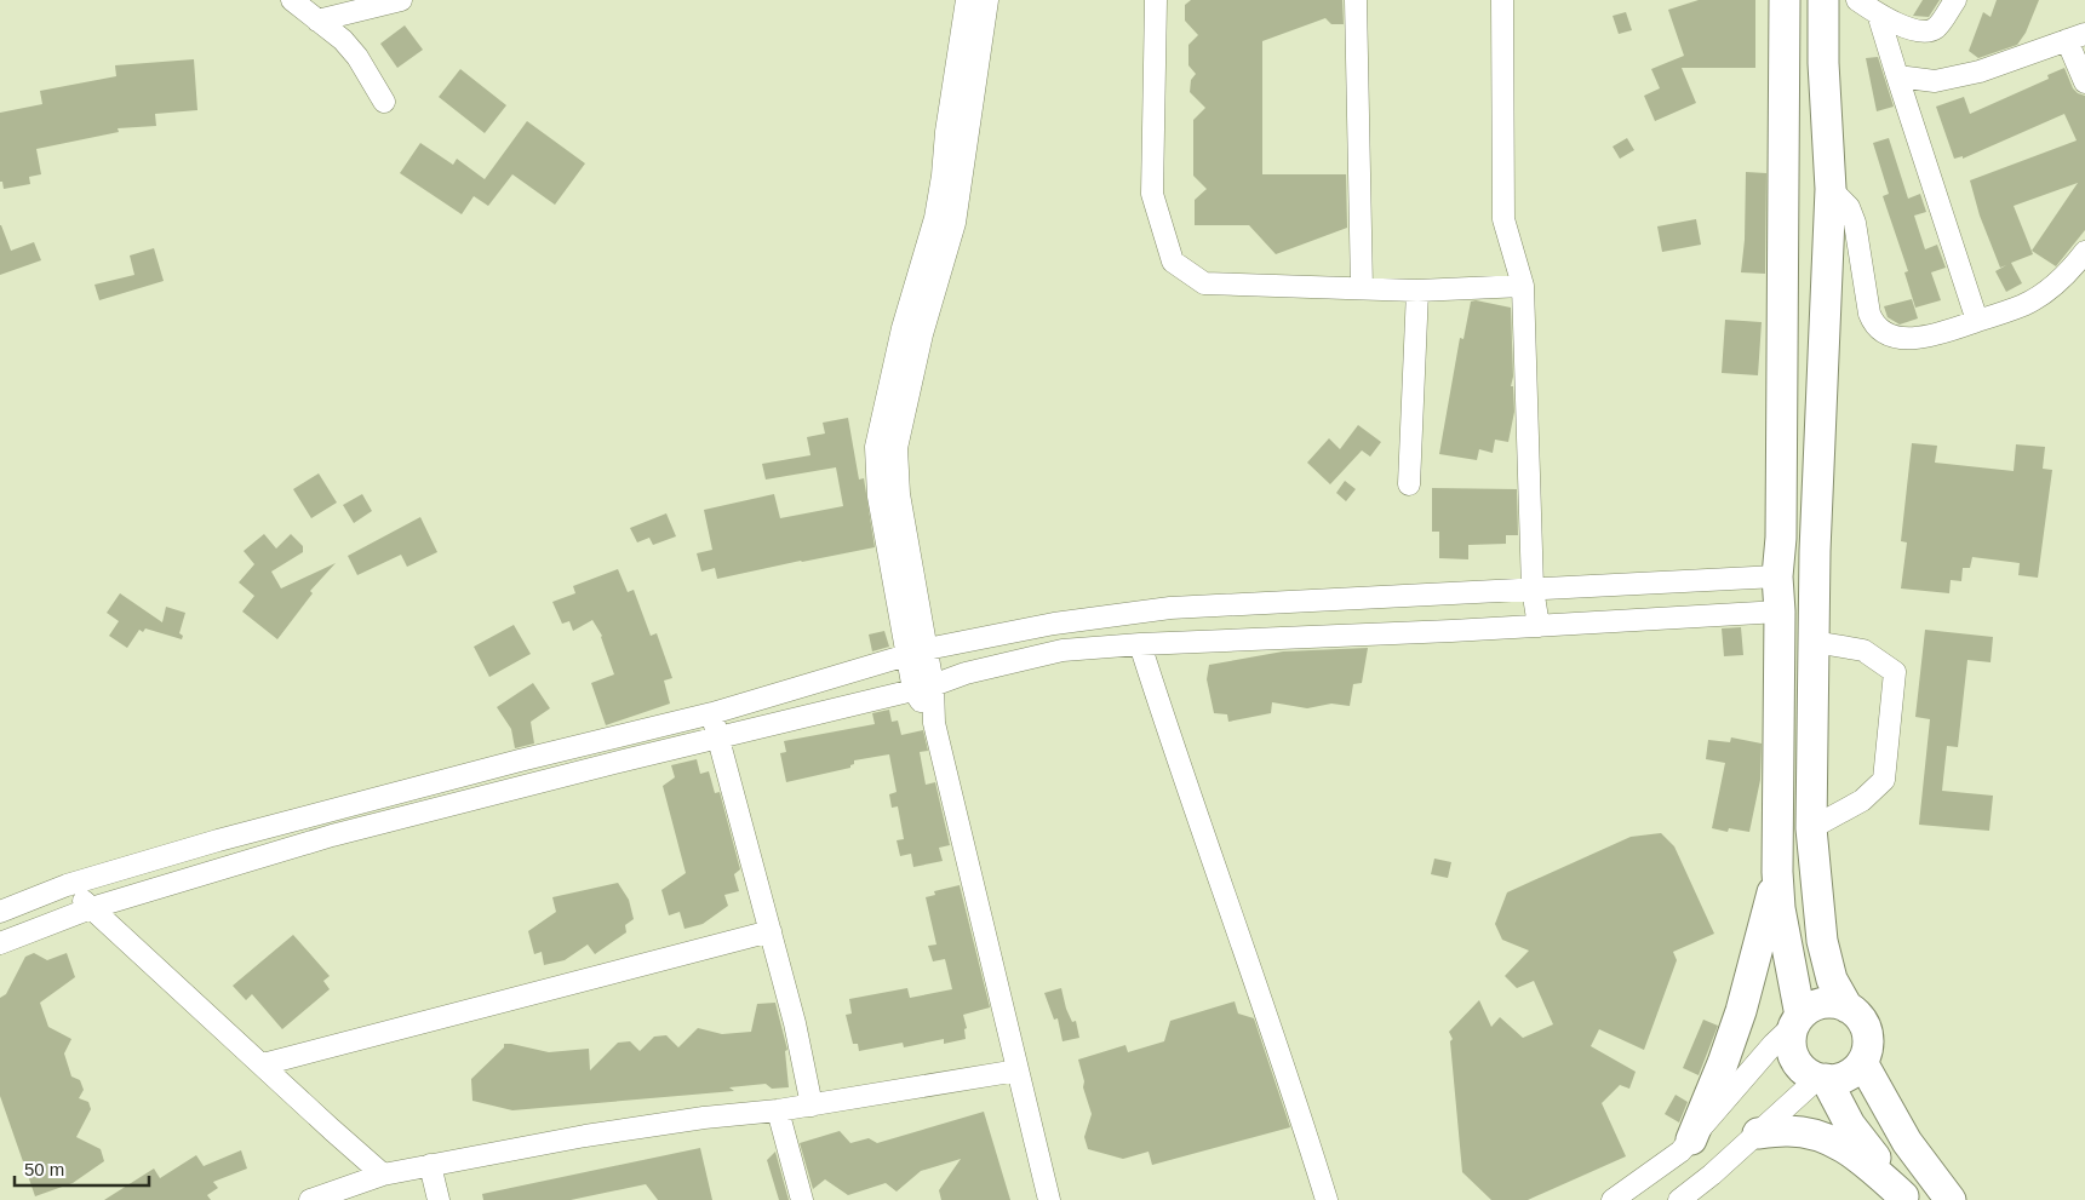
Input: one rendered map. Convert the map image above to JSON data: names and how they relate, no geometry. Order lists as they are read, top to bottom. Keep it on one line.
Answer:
{"scale_bar":"50 m"}
